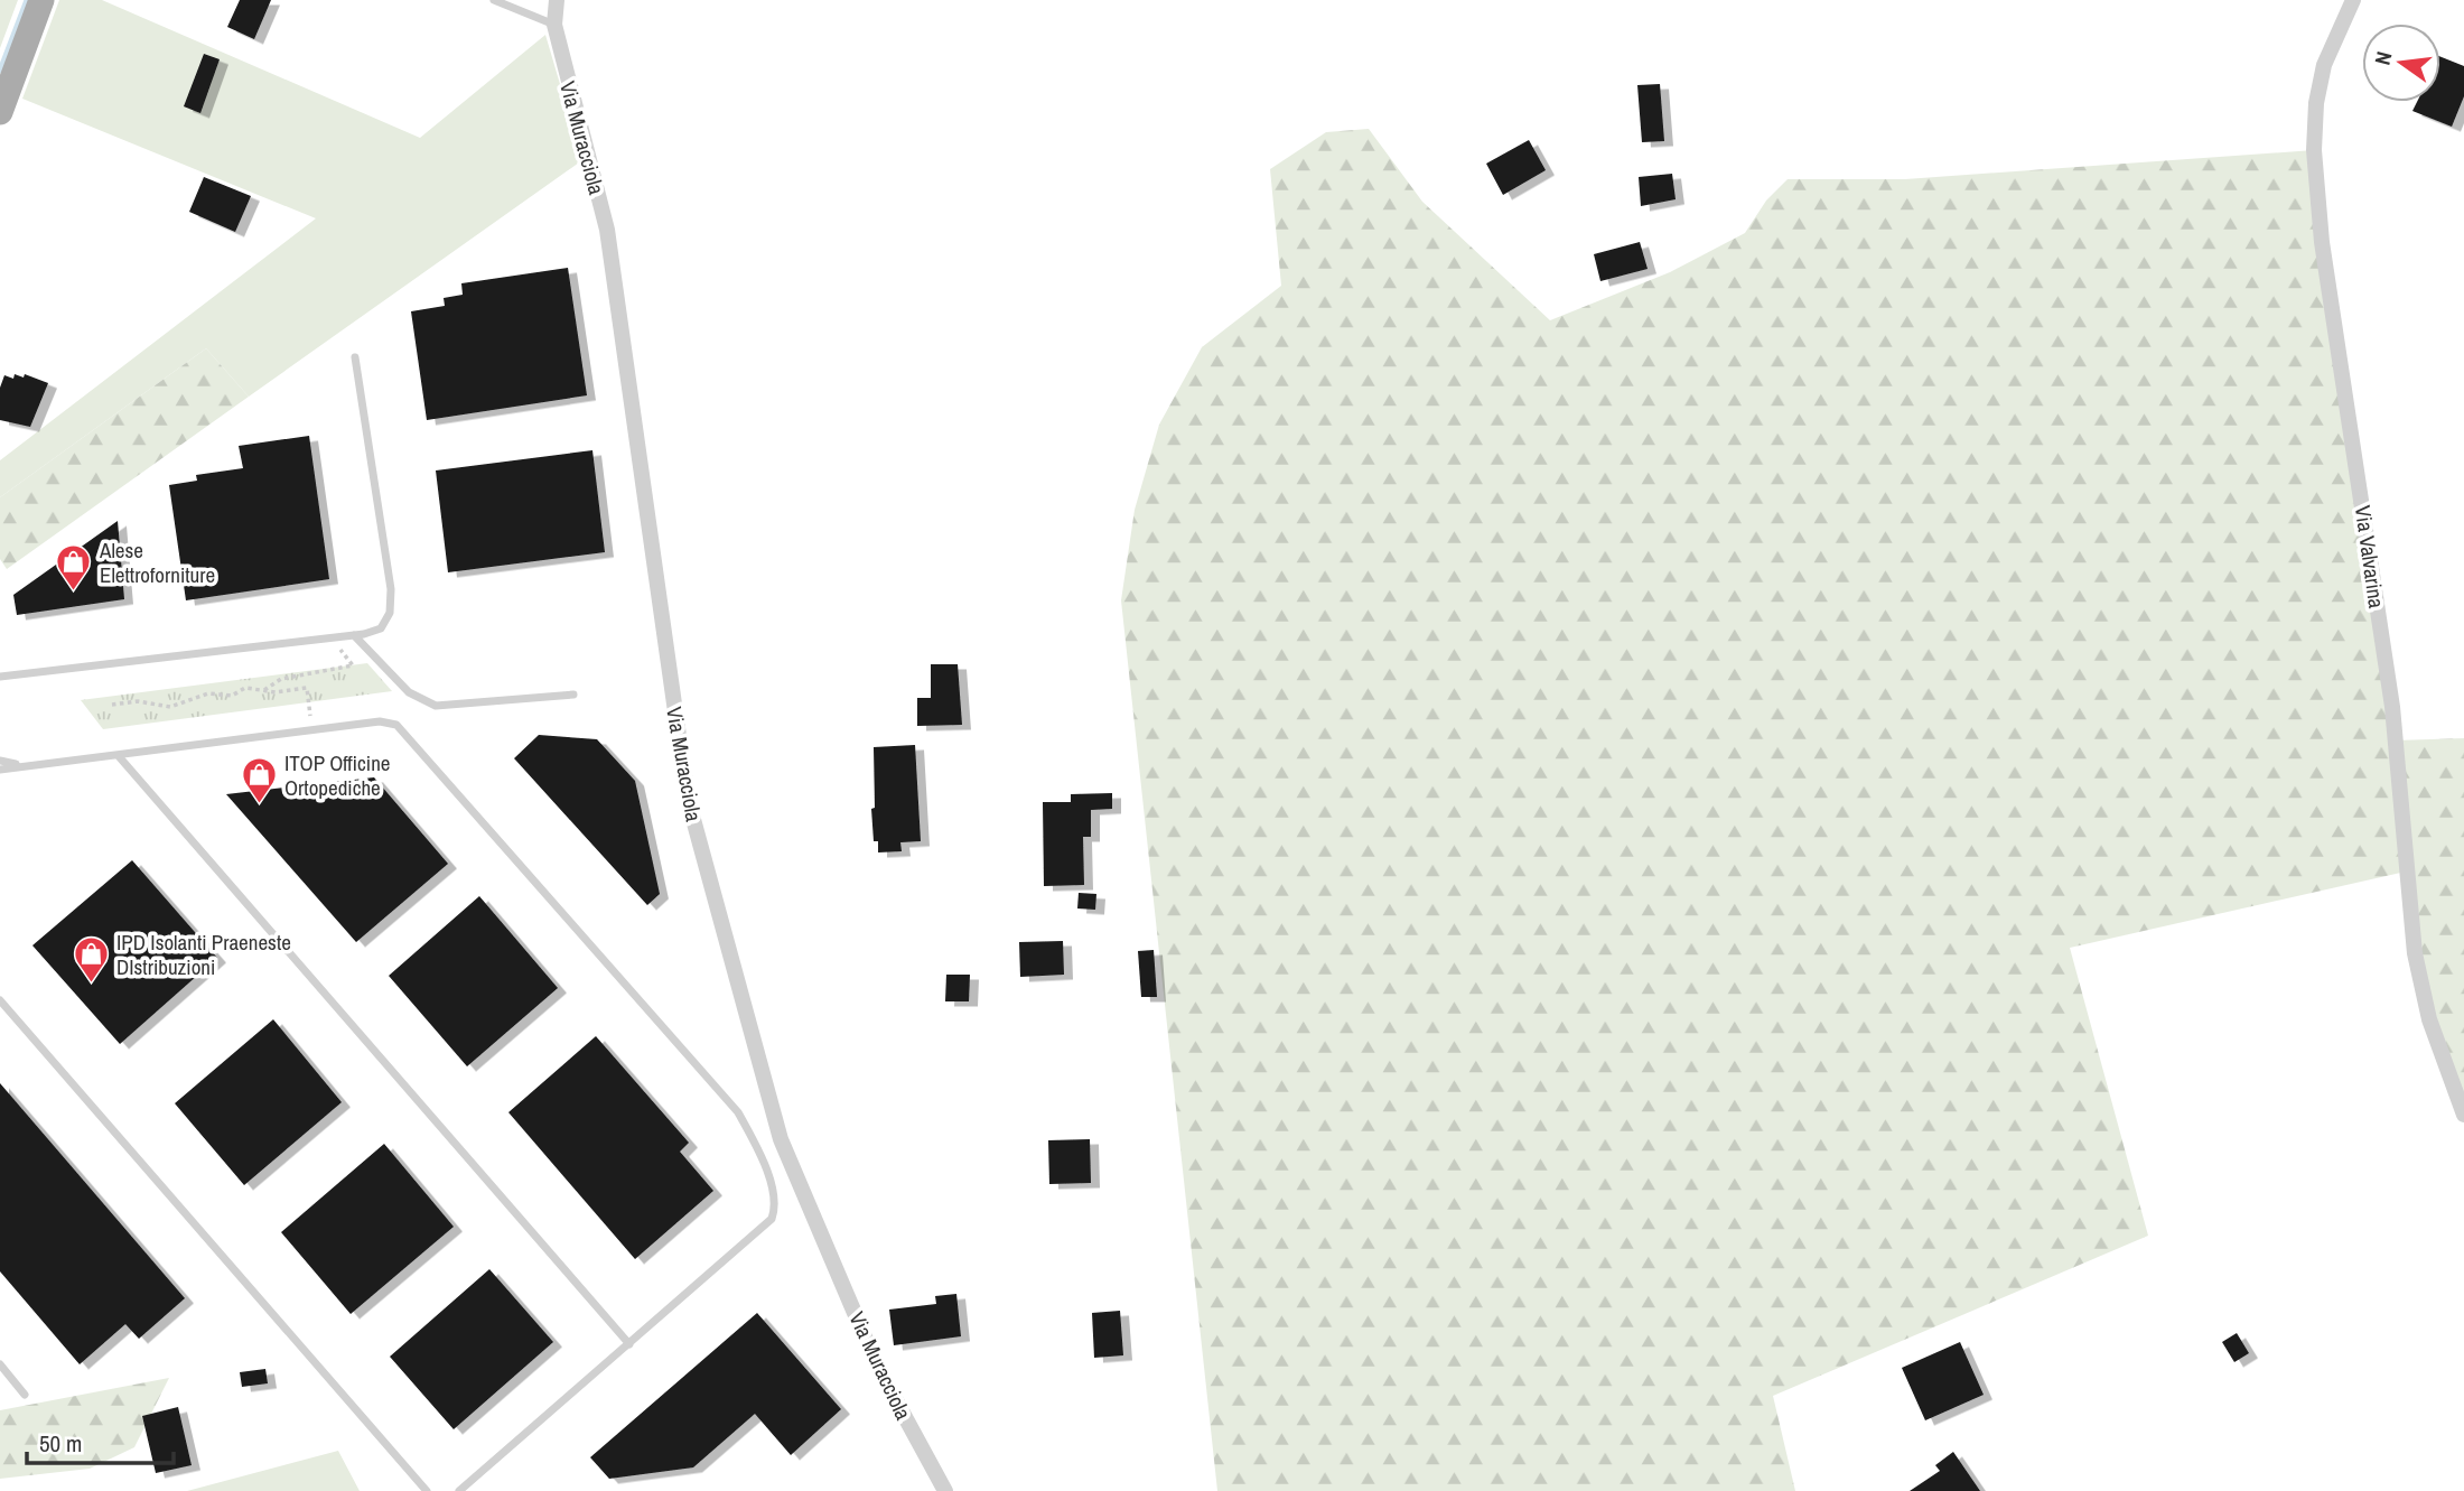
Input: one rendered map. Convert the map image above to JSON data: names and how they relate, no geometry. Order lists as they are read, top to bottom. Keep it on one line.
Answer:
{"streets":{"street":["Via Muracciola","Via Valvarina"]},"places":{"shop":["Alese Elettroforniture","ITOP Officine Ortopediche","IPD Isolanti Praeneste DIstribuzioni"]},"scale_bar":"50 m","north":"left"}
